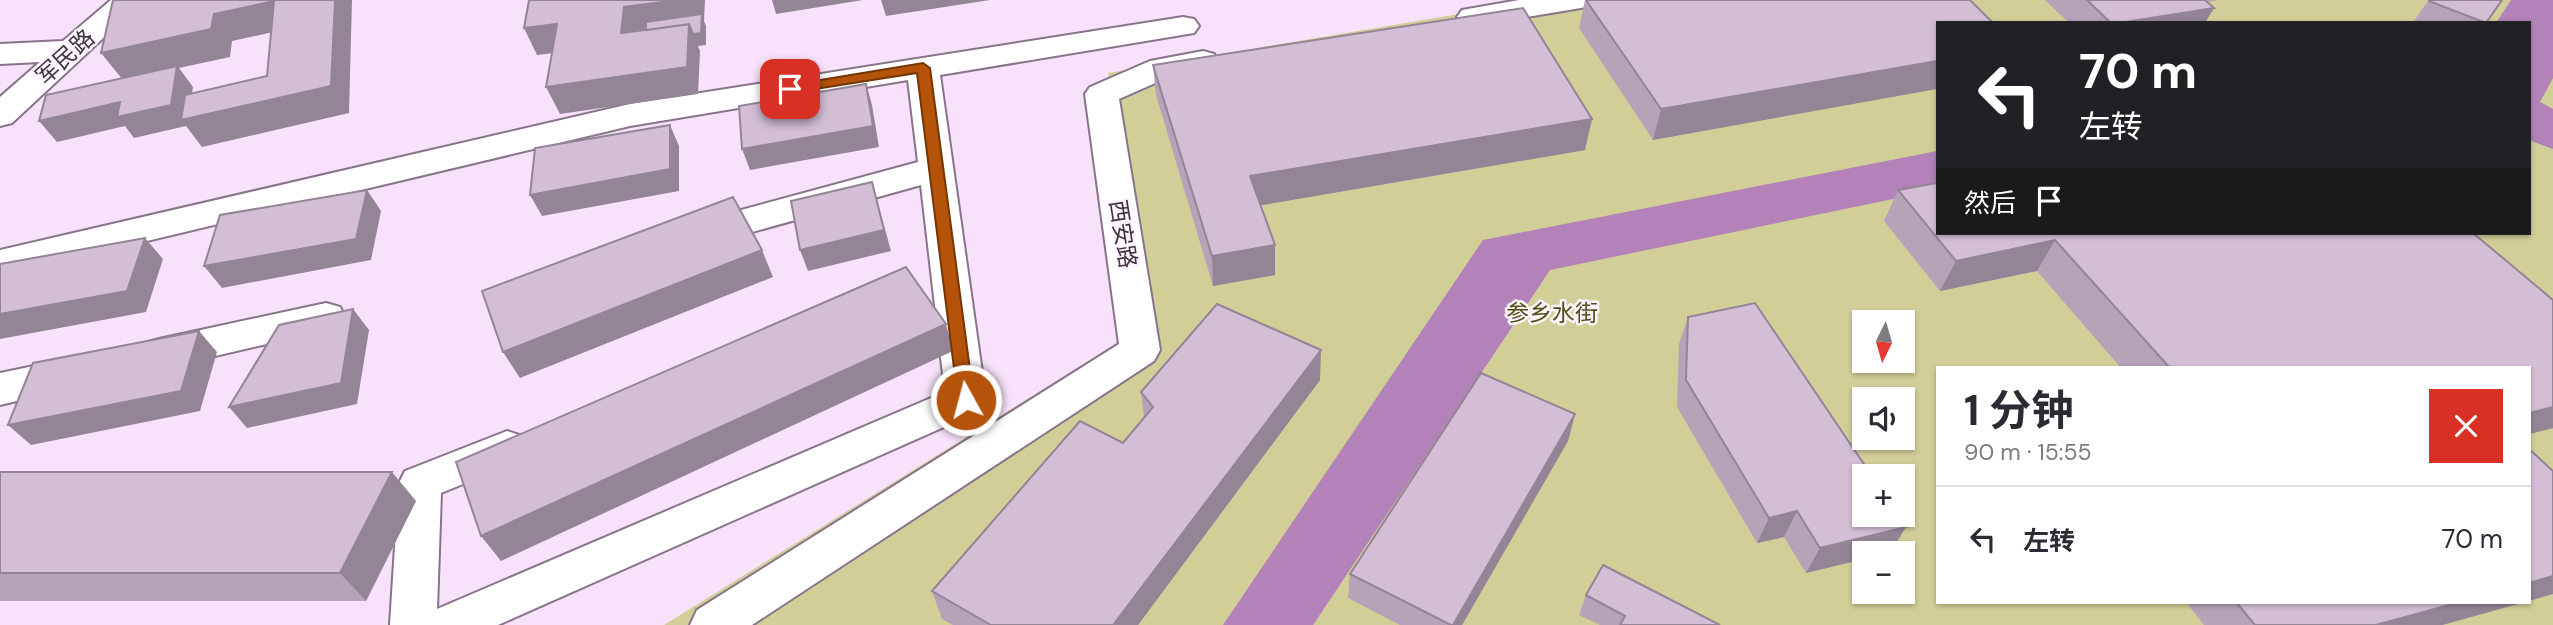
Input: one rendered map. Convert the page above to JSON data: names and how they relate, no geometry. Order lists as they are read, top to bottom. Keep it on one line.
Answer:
{"streets":{"street":["军民路","西安路"]},"parks":["参乡水街"],"north":"bottom","page":{"turn":["70 m","左转"],"then":"然后","map_buttons":["+","−"],"heading":["1 分钟","90 m · 15:55"],"list":[{"name":"左转","value":"70 m"}]}}
